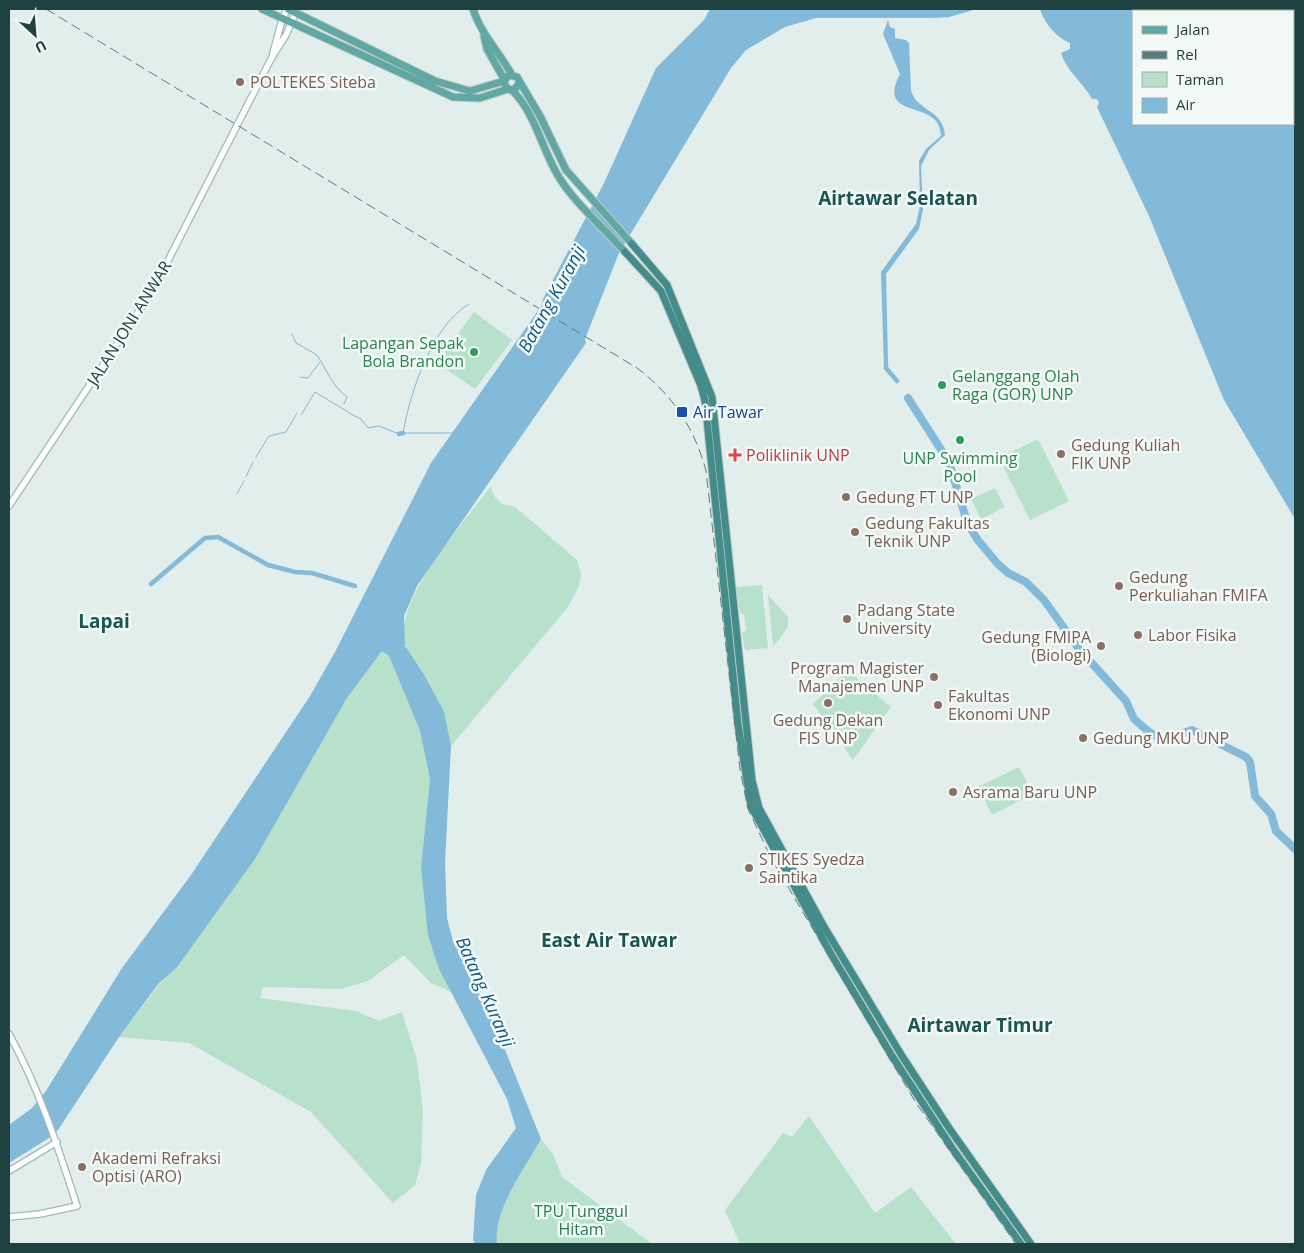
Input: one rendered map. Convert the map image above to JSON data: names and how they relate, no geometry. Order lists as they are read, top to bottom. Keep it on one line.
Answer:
{"streets":{"main road":["JALAN JONI ANWAR"]},"districts":["Airtawar Selatan","Lapai","East Air Tawar","Airtawar Timur"],"water":["Batang Kuranji"],"parks":["TPU Tunggul Hitam"],"places":{"other":["POLTEKES Siteba","Lapangan Sepak Bola Brandon","Gelanggang Olah Raga (GOR) UNP","UNP Swimming Pool","Gedung Kuliah FIK UNP","Gedung FT UNP","Gedung Fakultas Teknik UNP","Gedung Perkuliahan FMIFA","Padang State University","Labor Fisika","Gedung FMIPA (Biologi)","Program Magister Manajemen UNP","Gedung Dekan FIS UNP","Fakultas Ekonomi UNP","Gedung MKU UNP","Asrama Baru UNP","STIKES Syedza Saintika","Akademi Refraksi Optisi (ARO)"],"transit":["Air Tawar"],"health":["Poliklinik UNP"]},"legend":["Jalan","Rel","Taman","Air"],"north":"bottom right"}
